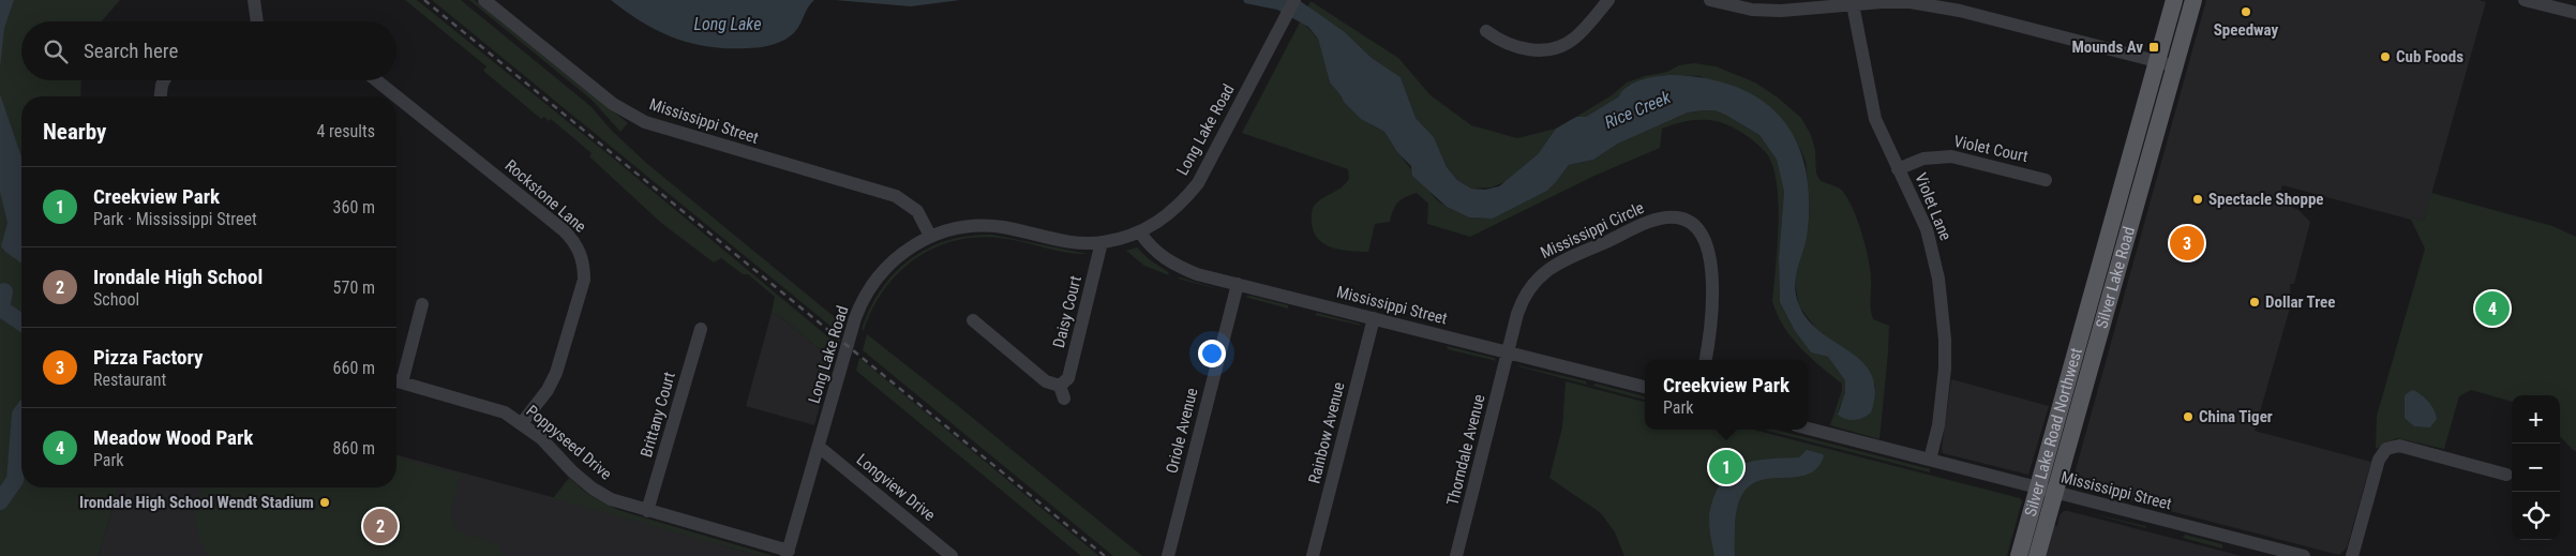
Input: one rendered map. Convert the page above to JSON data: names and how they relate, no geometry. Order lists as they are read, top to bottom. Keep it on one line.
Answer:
{"streets":{"main road":["Silver Lake Road","Silver Lake Road Northwest"],"street":["Mississippi Street","Long Lake Road","Violet Court","Rockstone Lane","Violet Lane","Mississippi Circle","Daisy Court","Brittany Court","Oriole Avenue","Rainbow Avenue","Poppyseed Drive","Thorndale Avenue","Longview Drive"]},"crossings":[["Mississippi Street","Long Lake Road"],["Mississippi Street","Violet Lane"],["Mississippi Street","Mississippi Circle"],["Mississippi Street","Silver Lake Road"],["Mississippi Street","Oriole Avenue"],["Mississippi Street","Rainbow Avenue"],["Mississippi Street","Silver Lake Road Northwest"],["Mississippi Street","Thorndale Avenue"],["Long Lake Road","Daisy Court"],["Long Lake Road","Poppyseed Drive"],["Long Lake Road","Longview Drive"],["Violet Court","Violet Lane"],["Rockstone Lane","Poppyseed Drive"],["Mississippi Circle","Thorndale Avenue"],["Silver Lake Road","Silver Lake Road Northwest"],["Brittany Court","Poppyseed Drive"]],"water":["Long Lake","Rice Creek"],"places":{"other":["Speedway","Cub Foods","Spectacle Shoppe","Dollar Tree","China Tiger","Irondale High School Wendt Stadium"],"transit":["Mounds Av"]},"page":{"search":"Search here","heading":["Nearby","4 results"],"list":[{"mark":"1","name":"Creekview Park","note":"Park · Mississippi Street","value":"360 m"},{"mark":"2","name":"Irondale High School","note":"School","value":"570 m"},{"mark":"3","name":"Pizza Factory","note":"Restaurant","value":"660 m"},{"mark":"4","name":"Meadow Wood Park","note":"Park","value":"860 m"}],"pins":["3","4","1","2"],"popup":["Creekview Park","Park"],"map_buttons":["+","−"]}}
